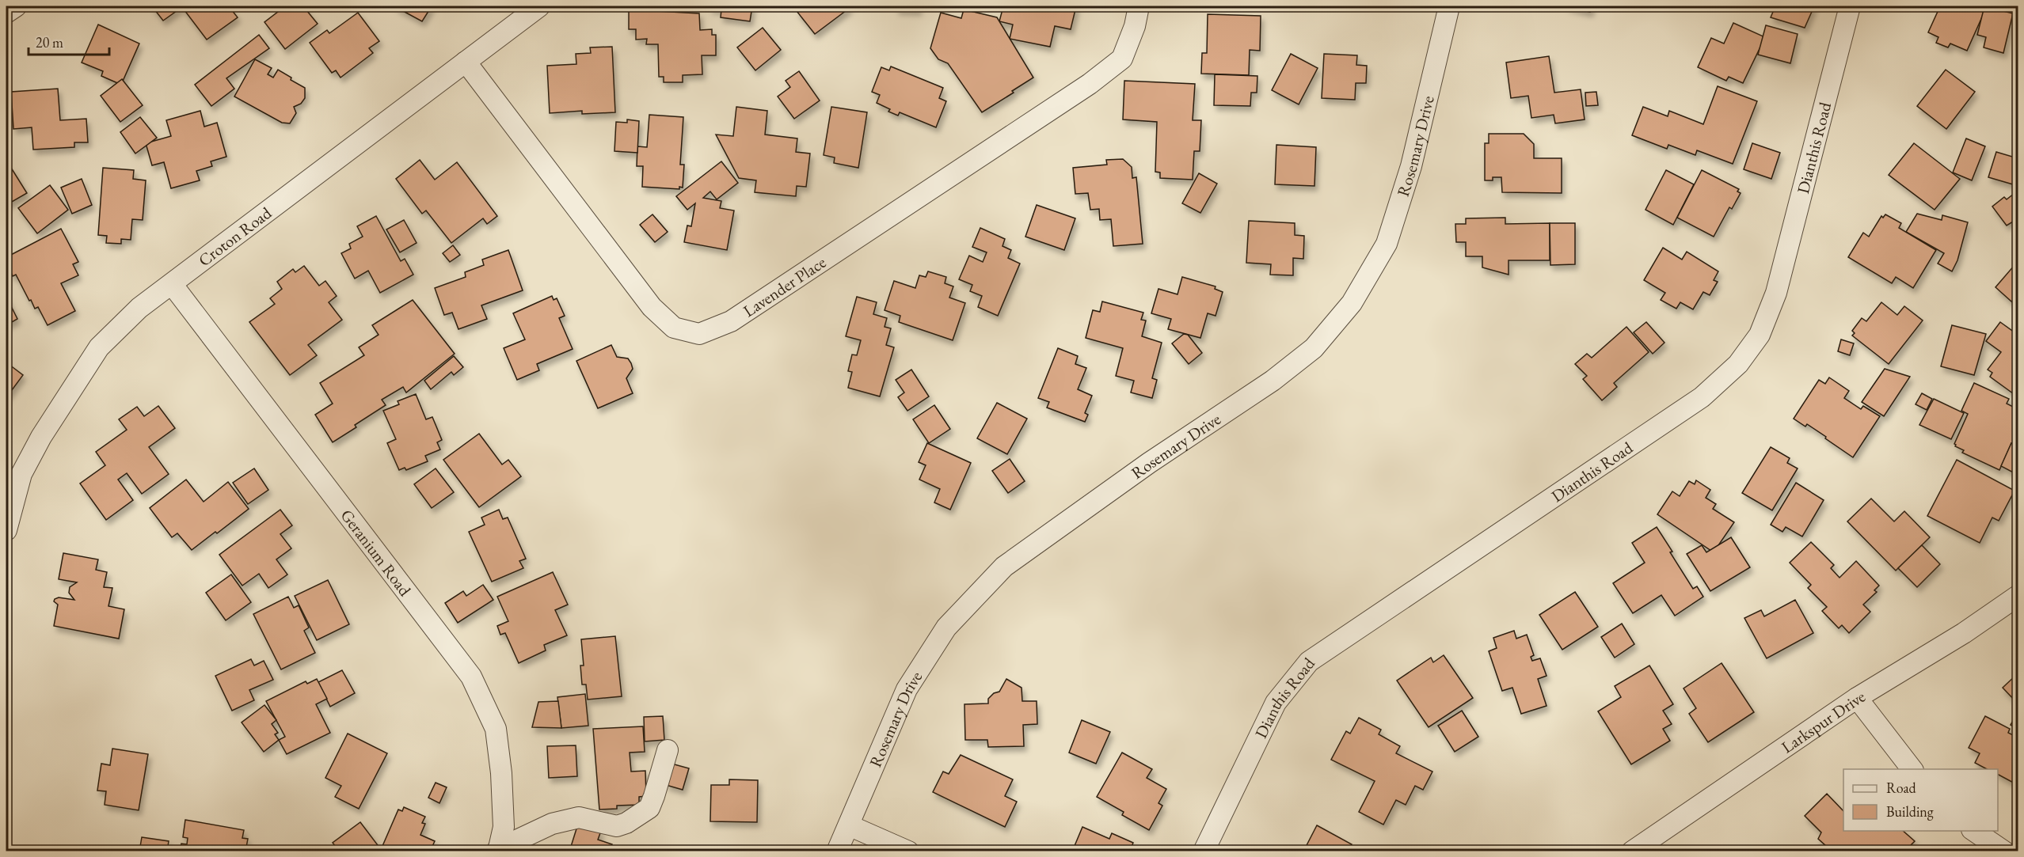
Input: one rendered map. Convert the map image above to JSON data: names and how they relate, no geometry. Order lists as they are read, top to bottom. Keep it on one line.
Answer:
{"streets":{"street":["Rosemary Drive","Dianthis Road","Croton Road","Lavender Place","Geranium Road","Larkspur Drive"]},"crossings":[["Croton Road","Lavender Place"],["Croton Road","Geranium Road"]],"legend":["Road","Building"],"scale_bar":"20 m"}
